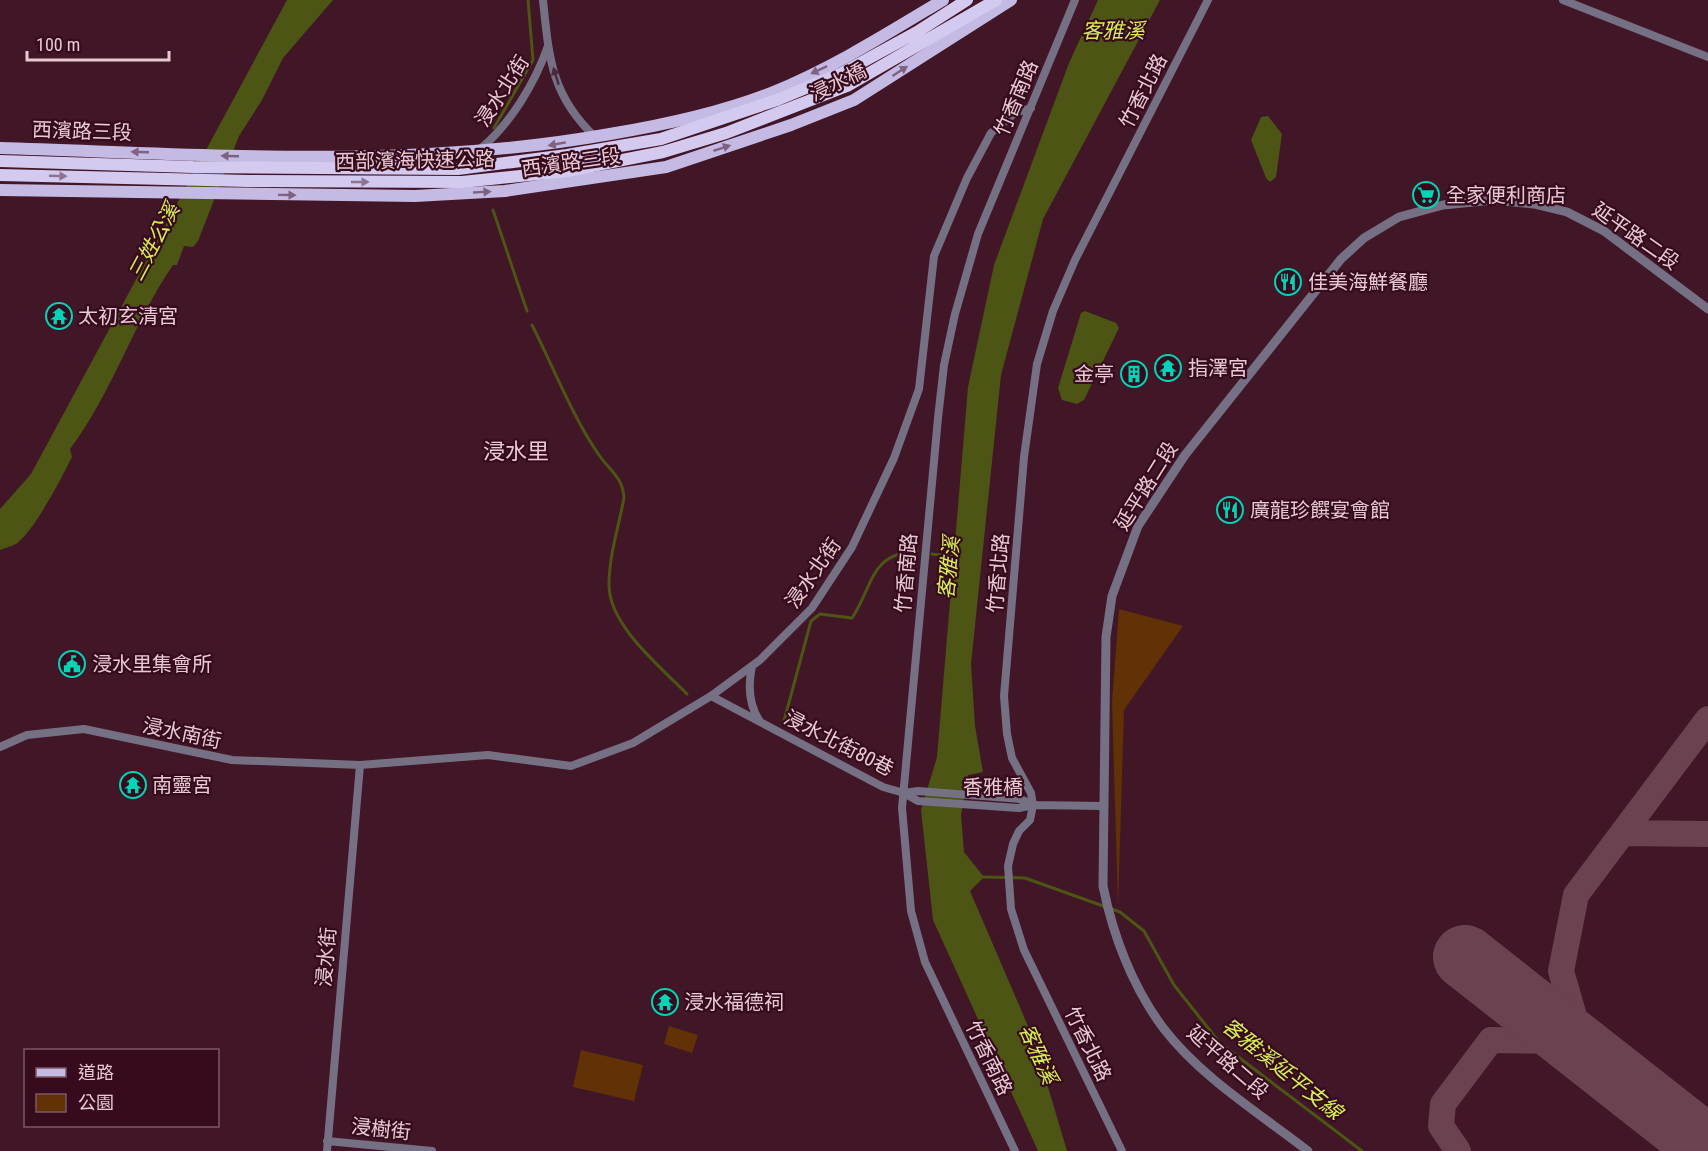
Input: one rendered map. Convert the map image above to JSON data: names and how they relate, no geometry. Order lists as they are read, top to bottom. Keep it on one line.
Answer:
{"streets":{"highway":["浸水橋","西部濱海快速公路"],"main road":["西濱路三段"],"street":["浸水北街","竹香北路","竹香南路","延平路二段","浸水南街","浸水北街80巷","香雅橋","浸水街","浸樹街"]},"crossings":[["浸水橋","西濱路三段"],["浸水橋","西部濱海快速公路"],["浸水北街","竹香南路"],["浸水北街","西濱路三段"],["浸水北街","浸水南街"],["浸水北街","浸水北街80巷"],["浸水北街","浸水街"],["竹香北路","香雅橋"],["竹香南路","浸水北街80巷"],["竹香南路","香雅橋"],["浸水南街","浸水街"],["浸水北街80巷","香雅橋"],["浸水街","浸樹街"]],"districts":["浸水里"],"water":["客雅溪","三姓公溪","客雅溪延平支線"],"places":{"supermarket":["全家便利商店"],"restaurant":["佳美海鮮餐廳","廣龍珍饌宴會館"],"temple":["太初玄清宮","指澤宮","南靈宮","浸水福德祠"],"building":["金亭"],"public building":["浸水里集會所"]},"legend":["道路","公園"],"scale_bar":"100 m"}
